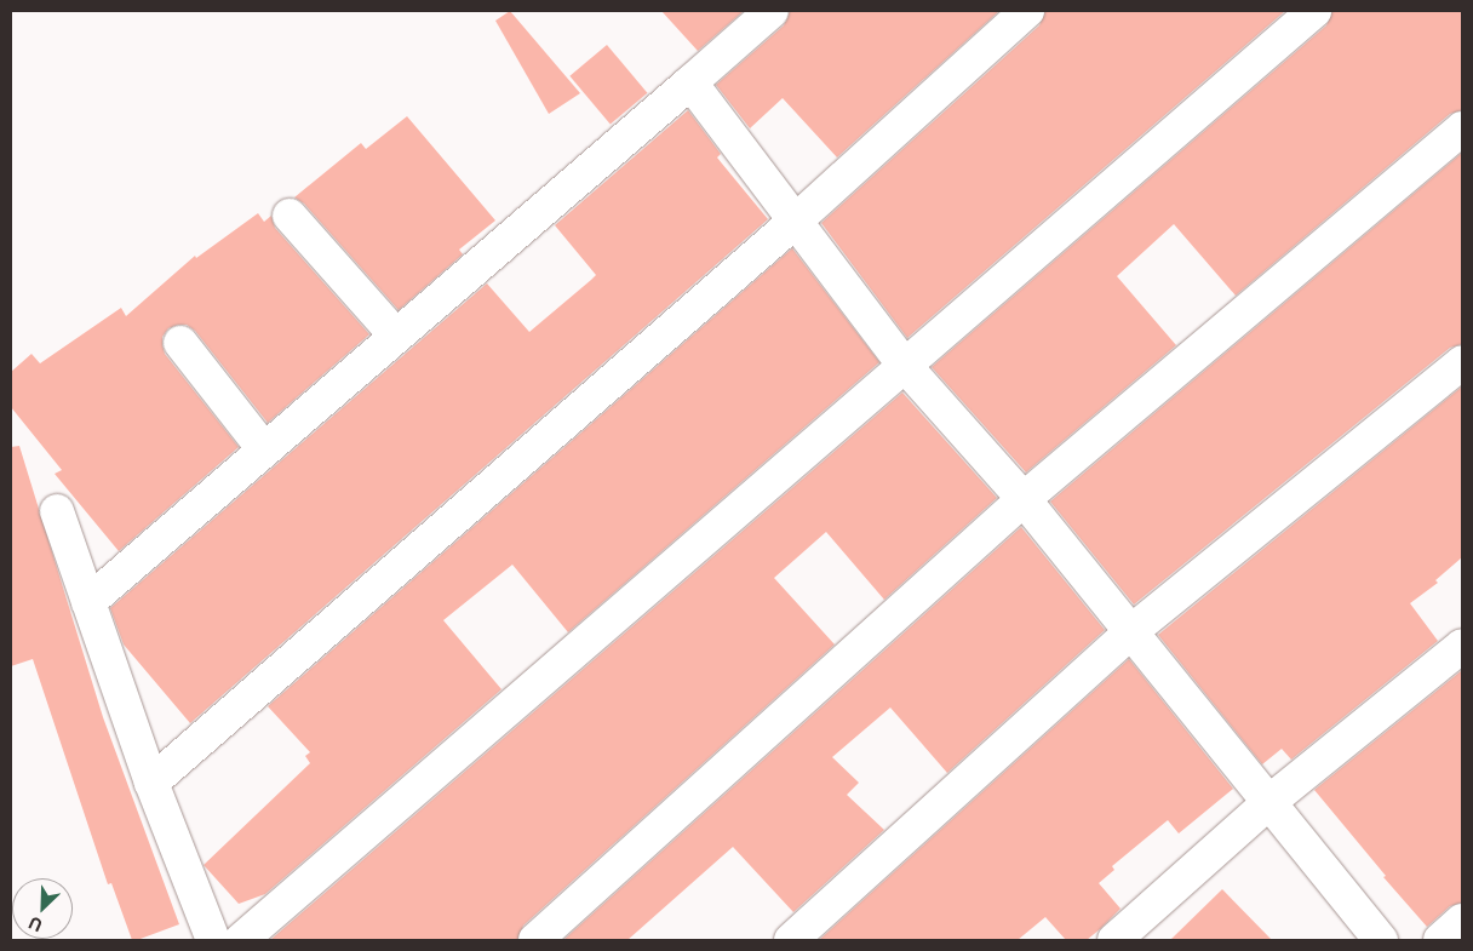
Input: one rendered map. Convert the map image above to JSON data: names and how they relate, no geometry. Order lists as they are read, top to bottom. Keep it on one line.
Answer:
{"north":"bottom left"}
